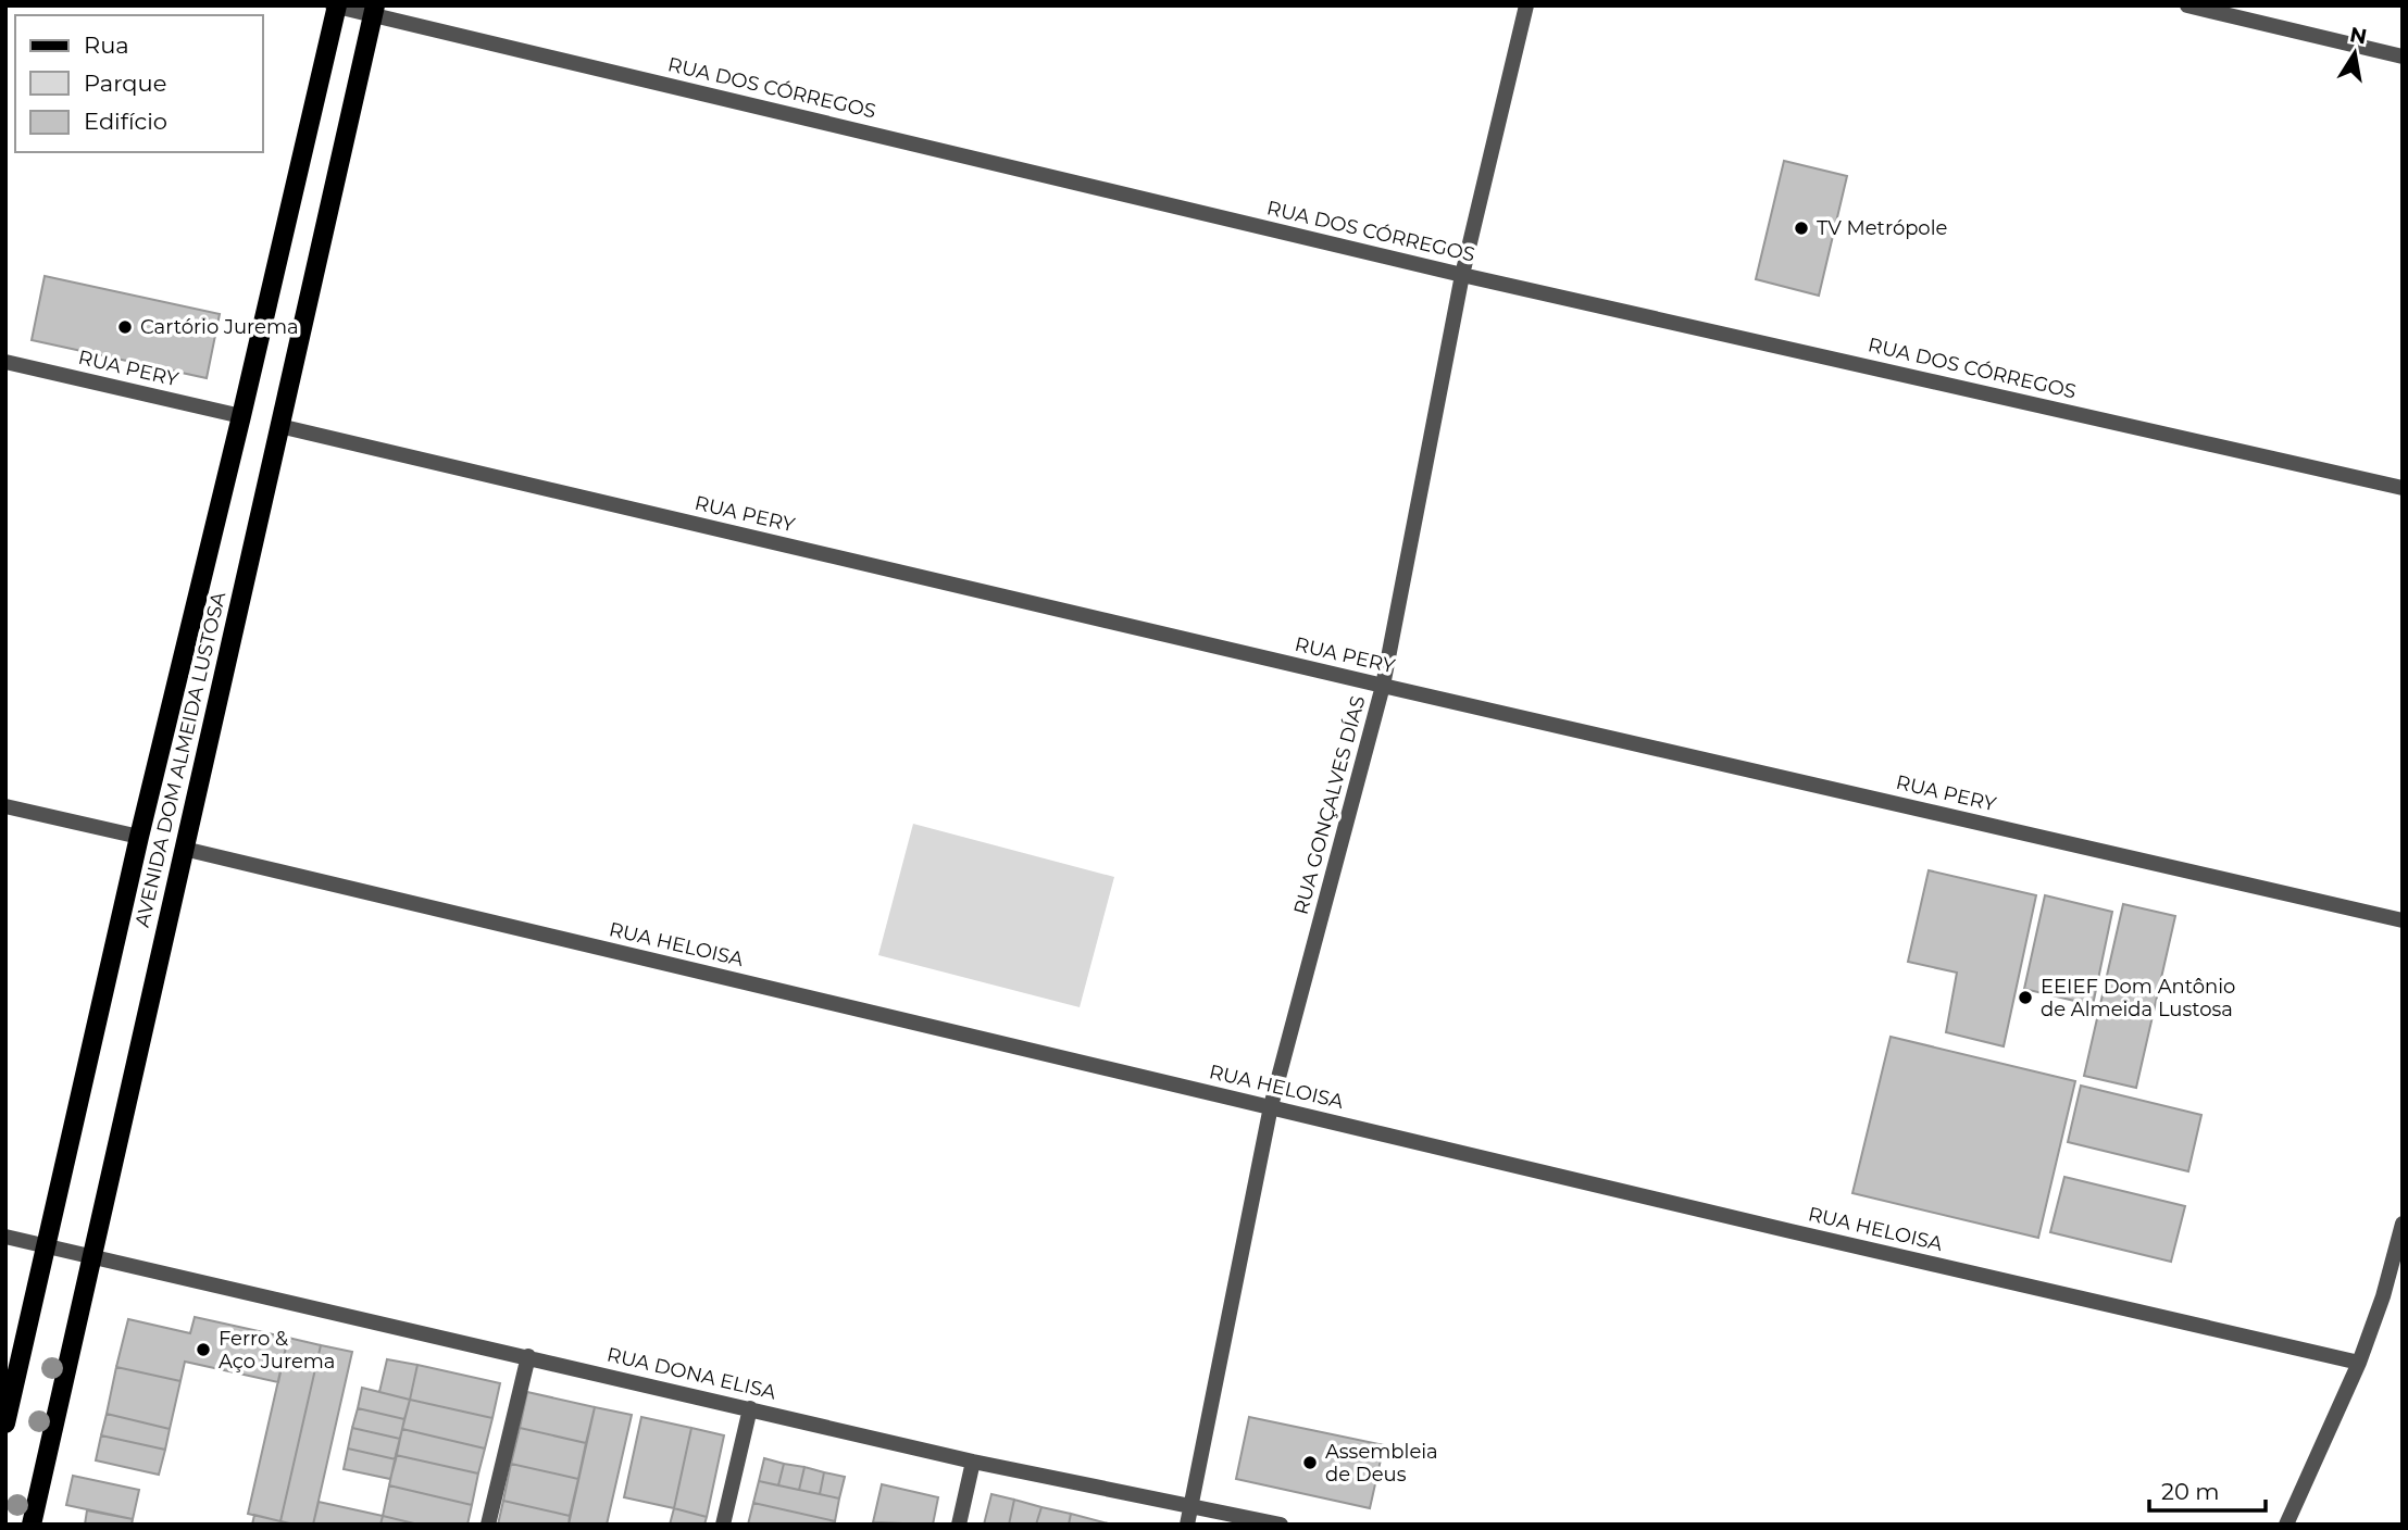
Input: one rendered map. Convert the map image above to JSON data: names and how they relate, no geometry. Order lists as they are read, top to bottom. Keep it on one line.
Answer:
{"streets":{"main road":["AVENIDA DOM ALMEIDA LUSTOSA"],"street":["RUA DOS CÓRREGOS","RUA PERY","RUA GONÇALVES DÍAS","RUA HELOISA","RUA DONA ELISA"]},"crossings":[["RUA DOS CÓRREGOS","AVENIDA DOM ALMEIDA LUSTOSA"],["RUA DOS CÓRREGOS","RUA GONÇALVES DÍAS"],["RUA PERY","AVENIDA DOM ALMEIDA LUSTOSA"],["RUA PERY","RUA GONÇALVES DÍAS"],["AVENIDA DOM ALMEIDA LUSTOSA","RUA HELOISA"],["AVENIDA DOM ALMEIDA LUSTOSA","RUA DONA ELISA"],["RUA GONÇALVES DÍAS","RUA HELOISA"],["RUA GONÇALVES DÍAS","RUA DONA ELISA"]],"places":["TV Metrópole","Cartório Jurema","EEIEF Dom Antônio de Almeida Lustosa","Ferro & Aço Jurema","Assembleia de Deus"],"legend":["Rua","Parque","Edifício"],"scale_bar":"20 m","north":"top"}
